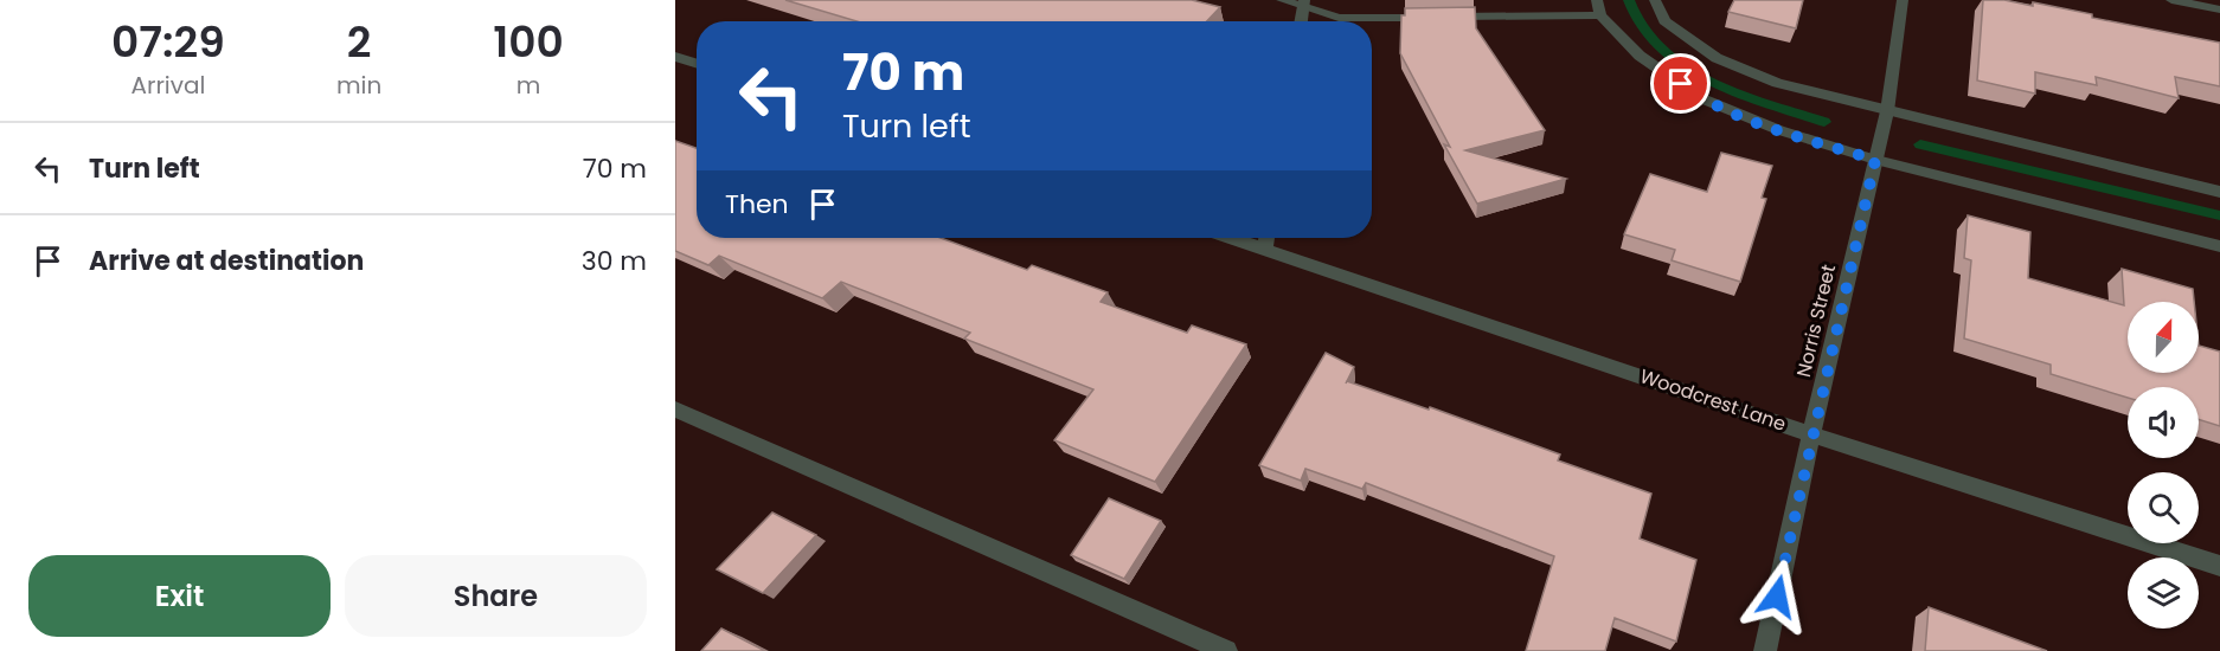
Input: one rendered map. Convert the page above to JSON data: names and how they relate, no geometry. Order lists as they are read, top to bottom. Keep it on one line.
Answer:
{"streets":{"street":["Norris Street","Woodcrest Lane"]},"crossings":[["Norris Street","Woodcrest Lane"]],"north":"top","page":{"eta":["07:29","Arrival","2","min","100","m"],"turn":["70 m","Turn left"],"list":[{"name":"Turn left","value":"70 m"},{"name":"Arrive at destination","value":"30 m"}],"then":"Then","buttons":["Exit","Share"]}}
